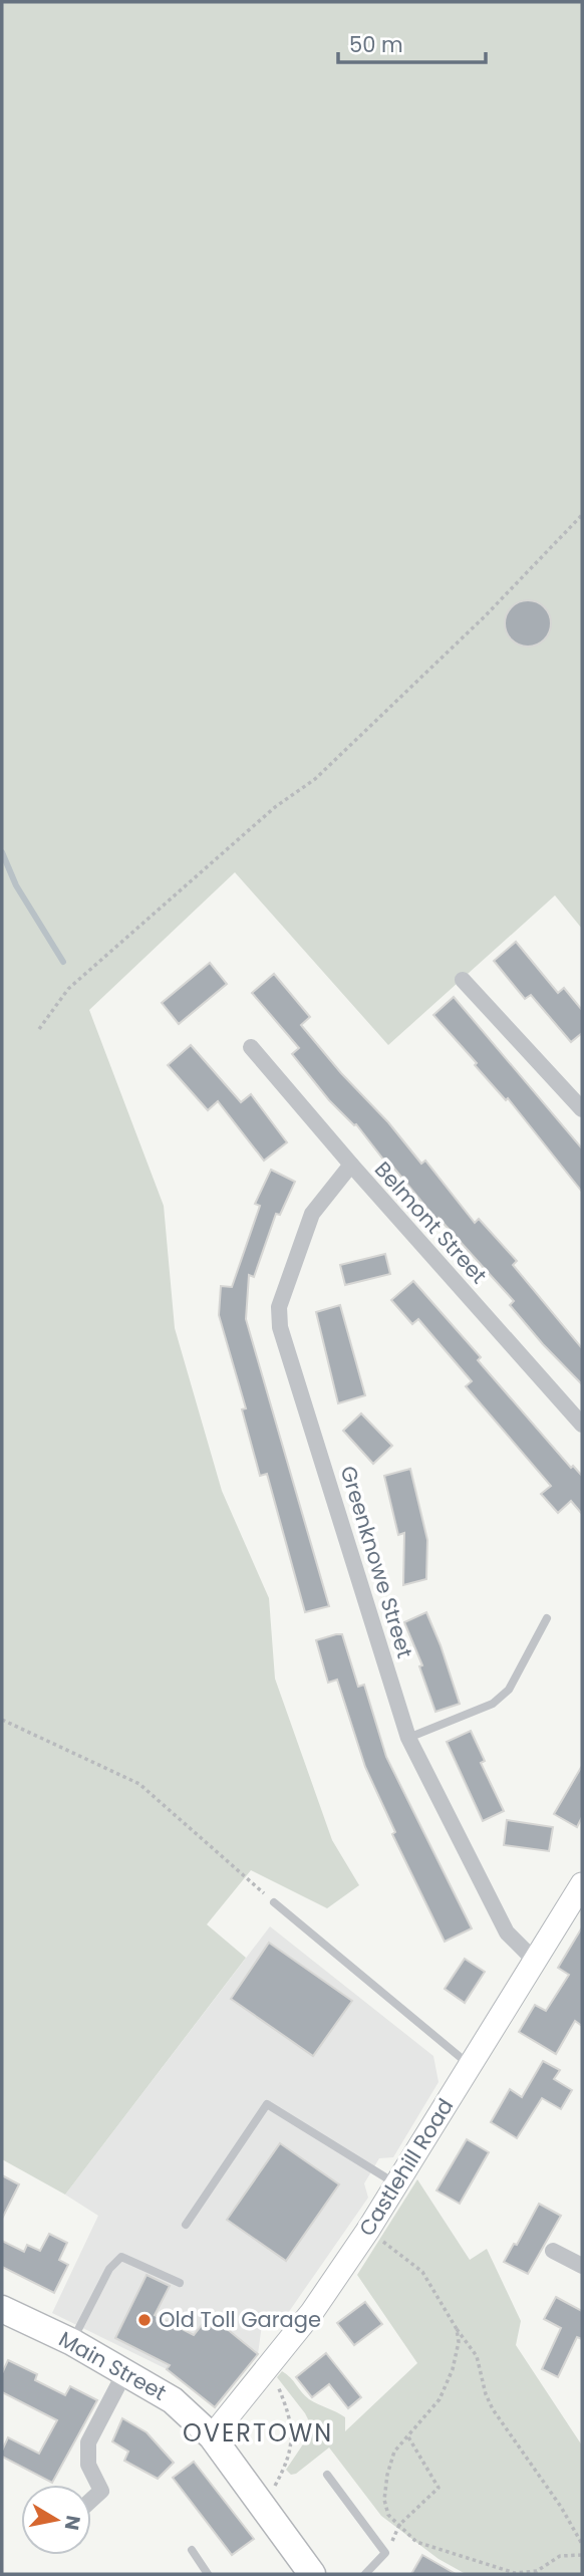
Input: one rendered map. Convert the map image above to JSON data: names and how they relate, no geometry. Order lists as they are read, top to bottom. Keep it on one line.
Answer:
{"streets":{"main road":["Castlehill Road","Main Street"],"street":["Belmont Street","Greenknowe Street"]},"crossings":[["Belmont Street","Greenknowe Street"],["Greenknowe Street","Castlehill Road"],["Castlehill Road","Main Street"]],"districts":["OVERTOWN"],"places":["Old Toll Garage"],"scale_bar":"50 m","north":"right"}
